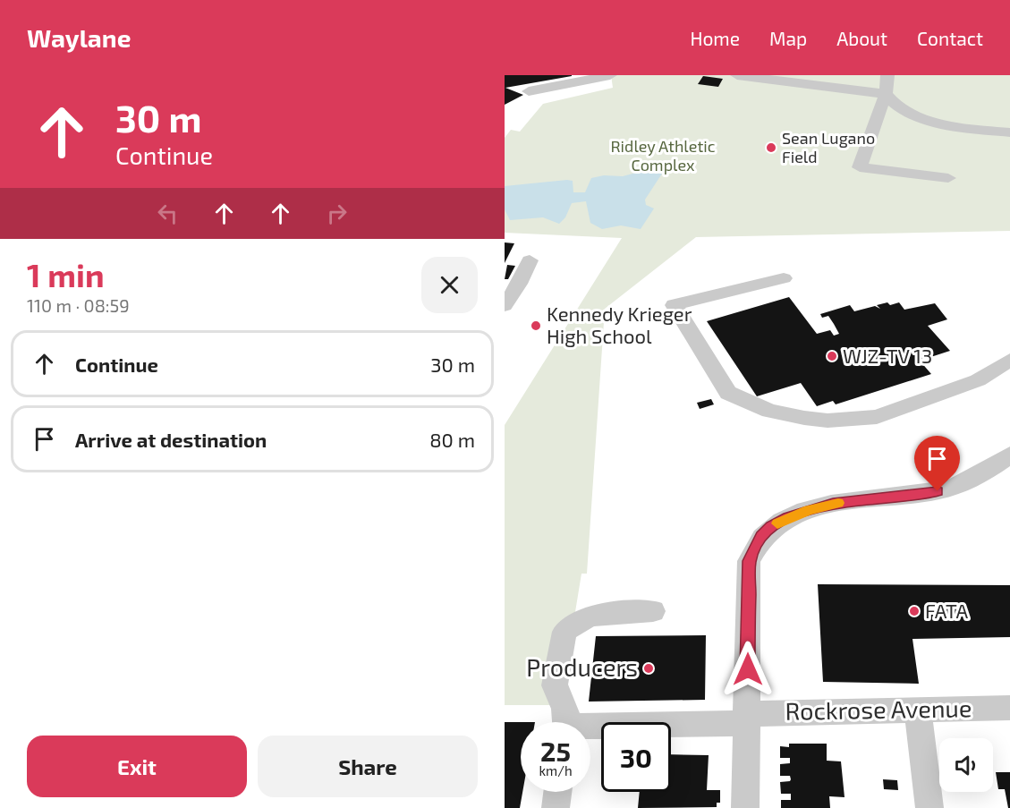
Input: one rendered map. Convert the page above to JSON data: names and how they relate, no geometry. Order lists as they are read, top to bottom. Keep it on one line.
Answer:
{"streets":{"street":["Rockrose Avenue"]},"parks":["Ridley Athletic Complex"],"places":["Sean Lugano Field","Kennedy Krieger High School","WJZ-TV 13","FATA","Producers"],"page":{"header":"Waylane","nav":["Home","Map","About","Contact"],"turn":["30 m","Continue"],"heading":["1 min","110 m · 08:59"],"list":[{"name":"Continue","value":"30 m"},{"name":"Arrive at destination","value":"80 m"}],"speed":"25 km/h","limit":"30","buttons":["Exit","Share"]}}
